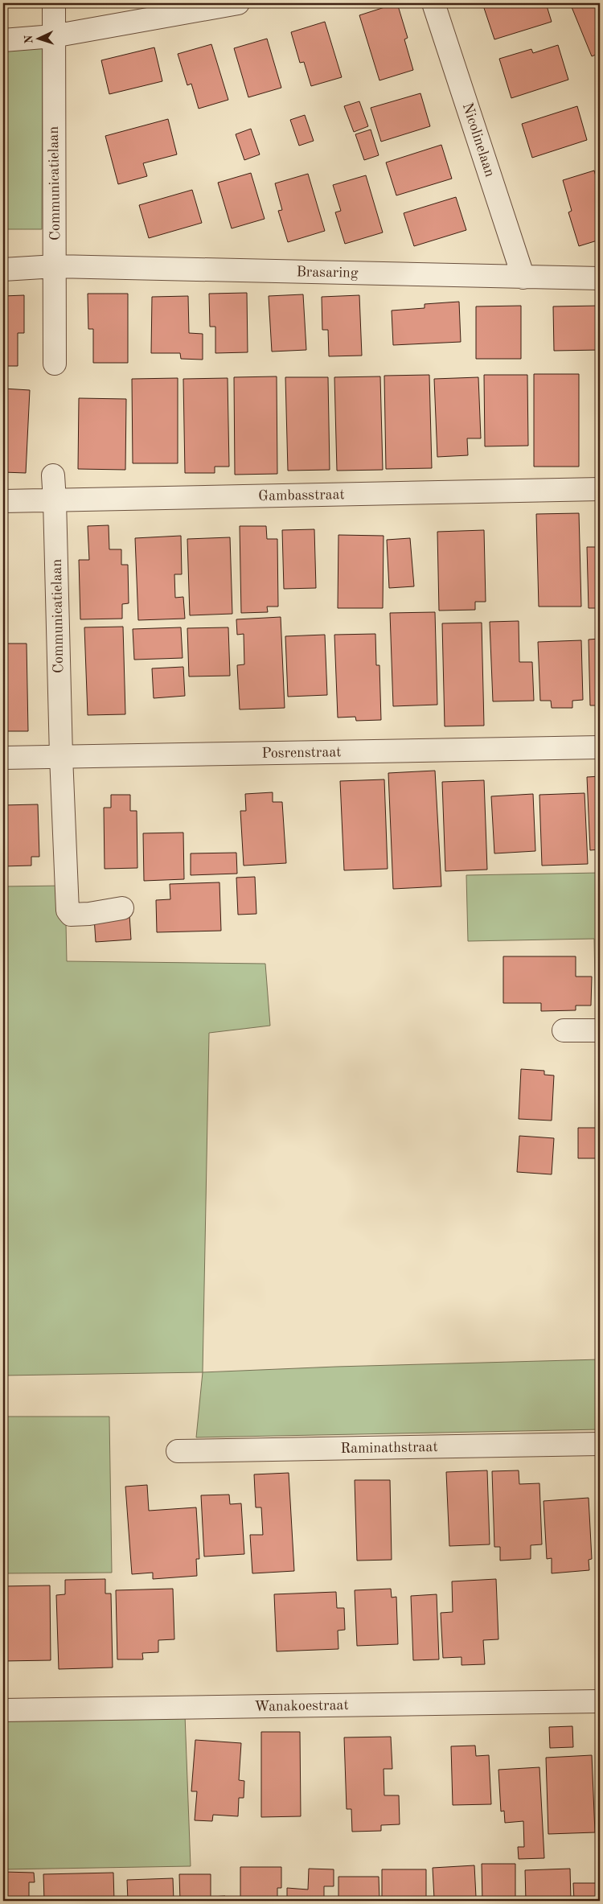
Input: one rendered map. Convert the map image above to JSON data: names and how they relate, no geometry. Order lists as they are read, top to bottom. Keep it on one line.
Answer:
{"streets":{"street":["Nicolinelaan","Communicatielaan","Brasaring","Gambasstraat","Posrenstraat","Raminathstraat","Wanakoestraat"]},"crossings":[["Nicolinelaan","Brasaring"],["Communicatielaan","Brasaring"],["Communicatielaan","Gambasstraat"],["Communicatielaan","Posrenstraat"]],"north":"left"}
